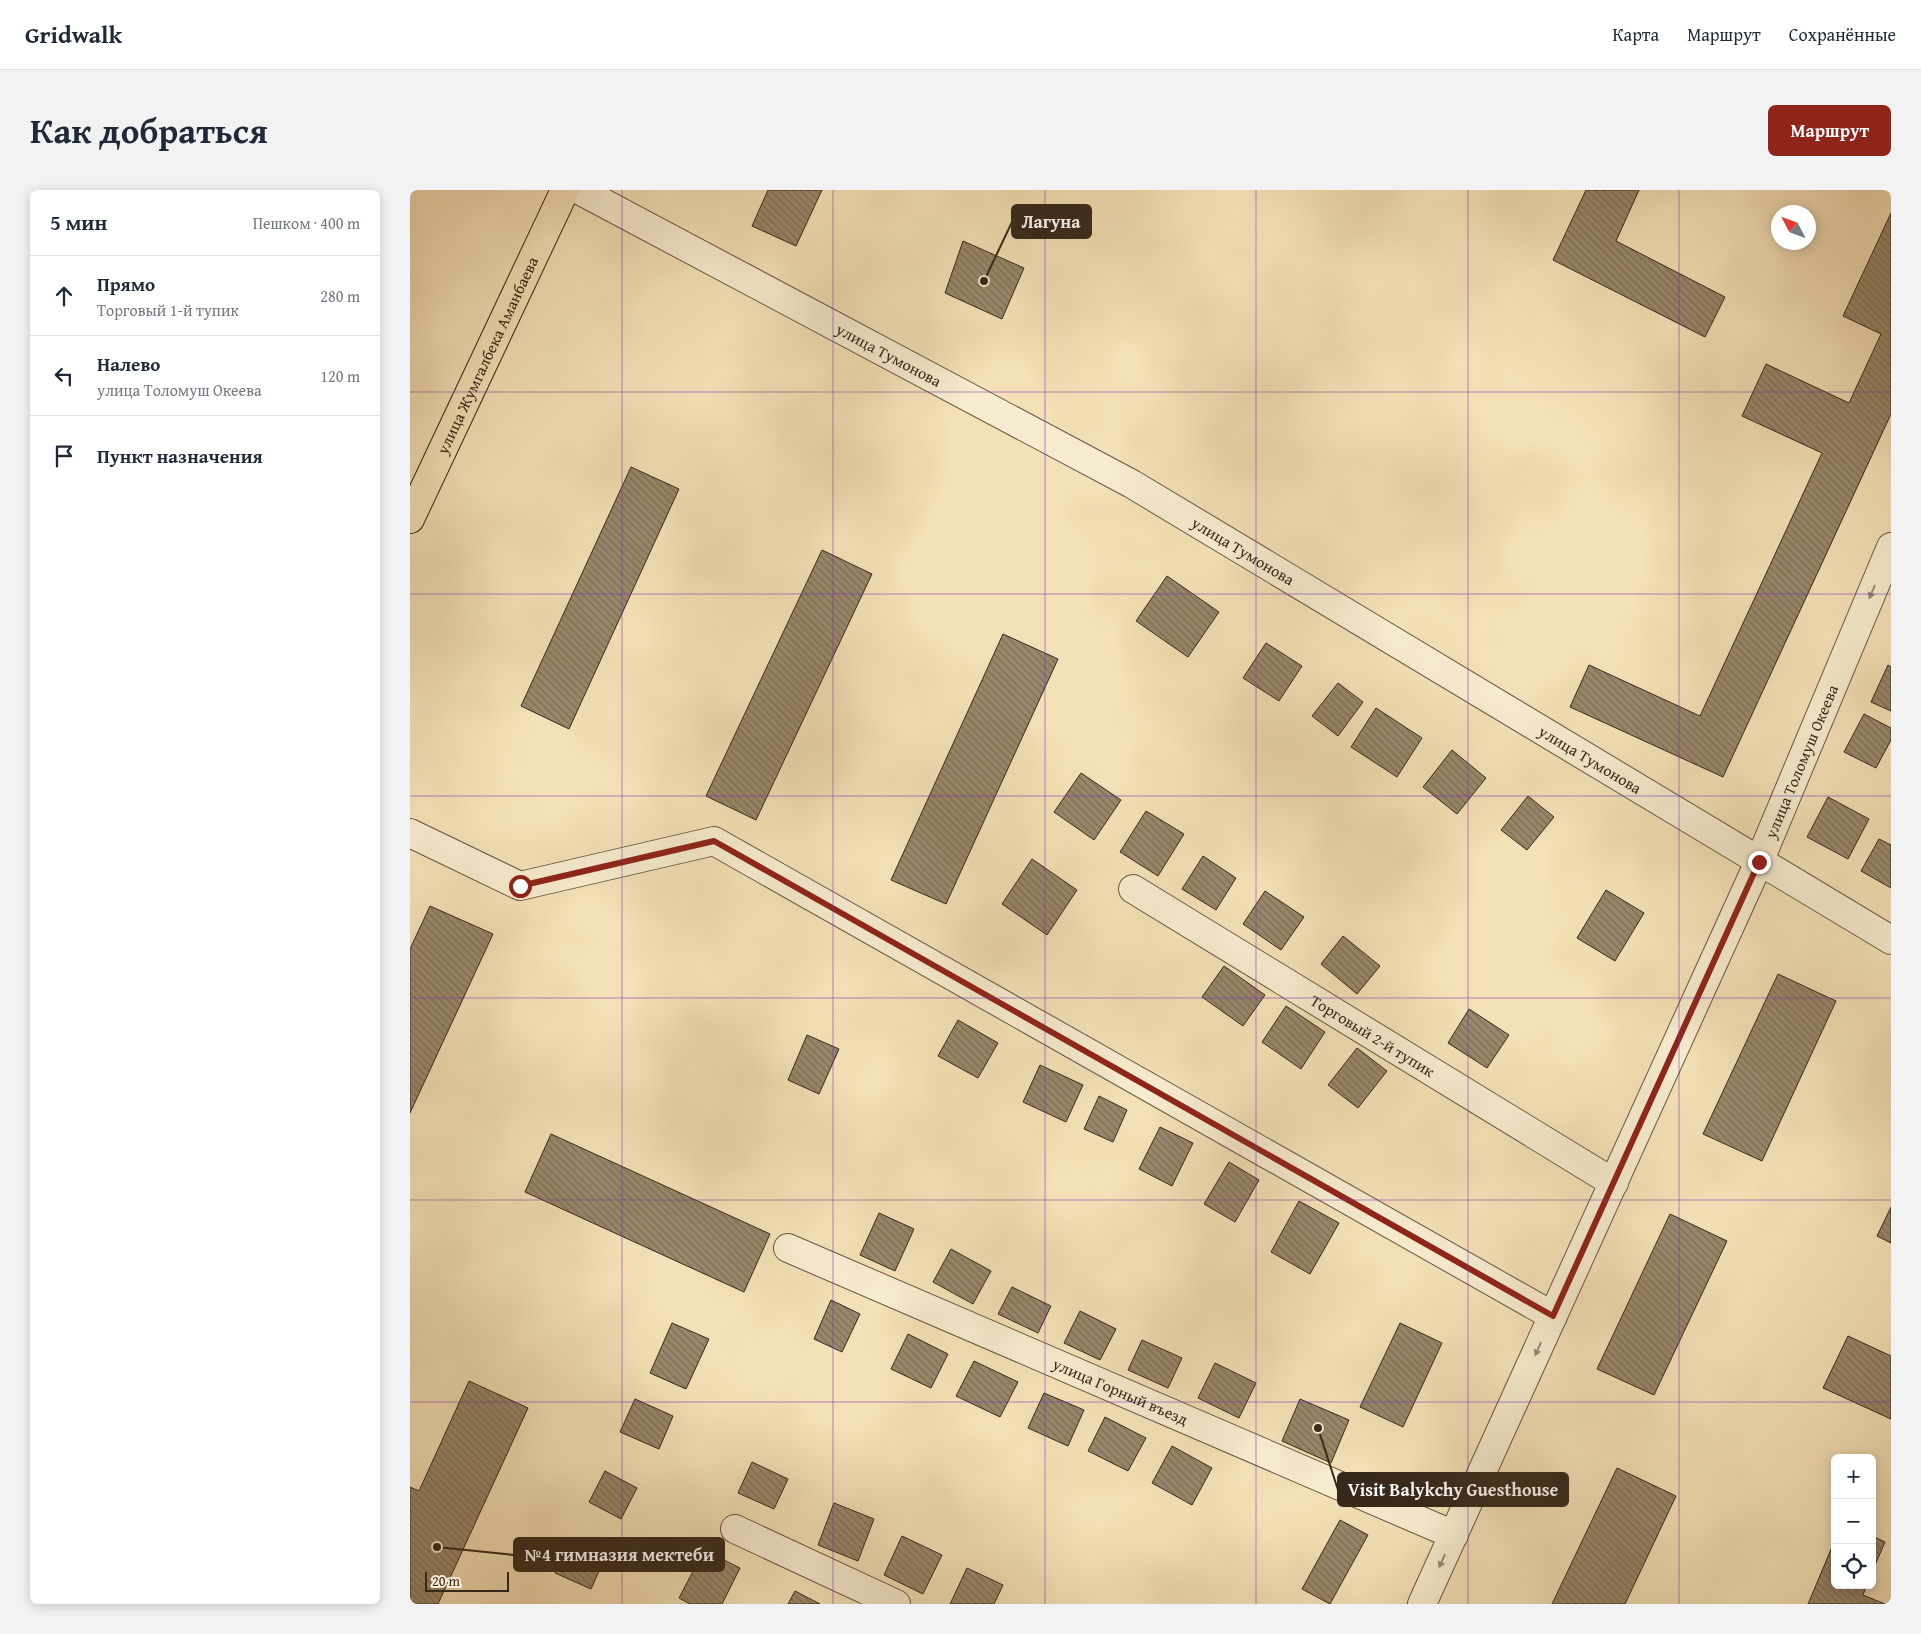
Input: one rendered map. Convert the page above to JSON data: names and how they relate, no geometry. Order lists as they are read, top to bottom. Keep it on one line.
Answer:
{"streets":{"main road":["улица Жумгалбека Аманбаева"],"street":["улица Тумонова","улица Толомуш Океева","Торговый 2-й тупик","улица Горный въезд"]},"crossings":[["улица Тумонова","улица Толомуш Океева"],["улица Толомуш Океева","Торговый 2-й тупик"],["улица Толомуш Океева","улица Горный въезд"]],"one_way":["улица Толомуш Океева"],"places":["Лагуна","Visit Balykchy Guesthouse","№4 гимназия мектеби"],"scale_bar":"20 m","north":"top left","page":{"header":"Gridwalk","nav":["Карта","Маршрут","Сохранённые"],"title":"Как добраться","buttons":"Маршрут","heading":["5 мин","Пешком · 400 m"],"list":[["Прямо","Торговый 1-й тупик","280 m"],["Налево","улица Толомуш Океева","120 m"],"Пункт назначения"],"map_buttons":["+","−"],"scale":"20 m"}}
